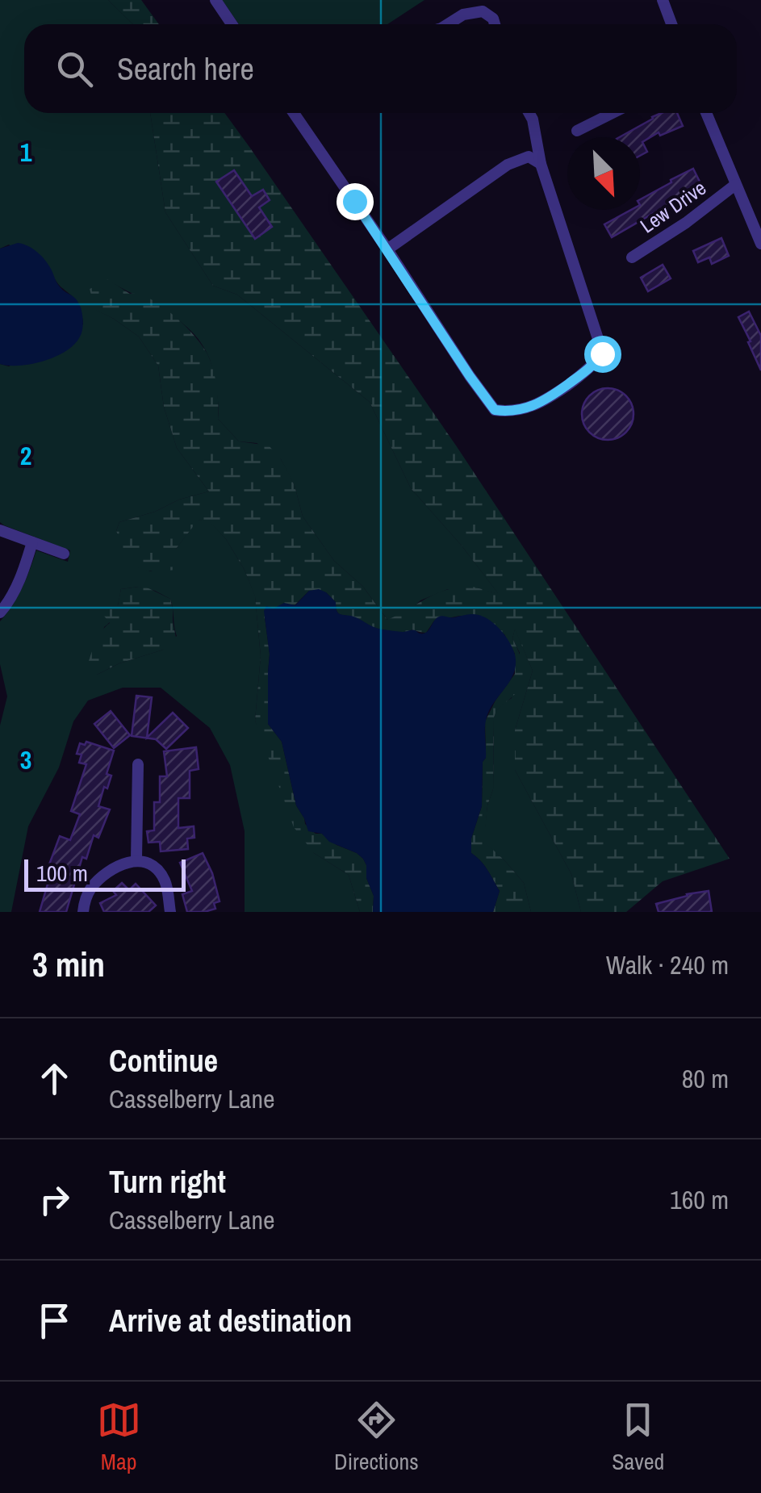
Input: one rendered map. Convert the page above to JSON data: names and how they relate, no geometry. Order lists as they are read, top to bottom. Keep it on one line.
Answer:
{"streets":{"street":["Lew Drive"]},"scale_bar":"100 m","north":"bottom right","page":{"search":"Search here","scale":"100 m","heading":["3 min","Walk · 240 m"],"list":[["Continue","Casselberry Lane","80 m"],["Turn right","Casselberry Lane","160 m"],"Arrive at destination"],"nav":["Map","Directions","Saved"]},"grid":{"rows":["1","2","3"]}}
